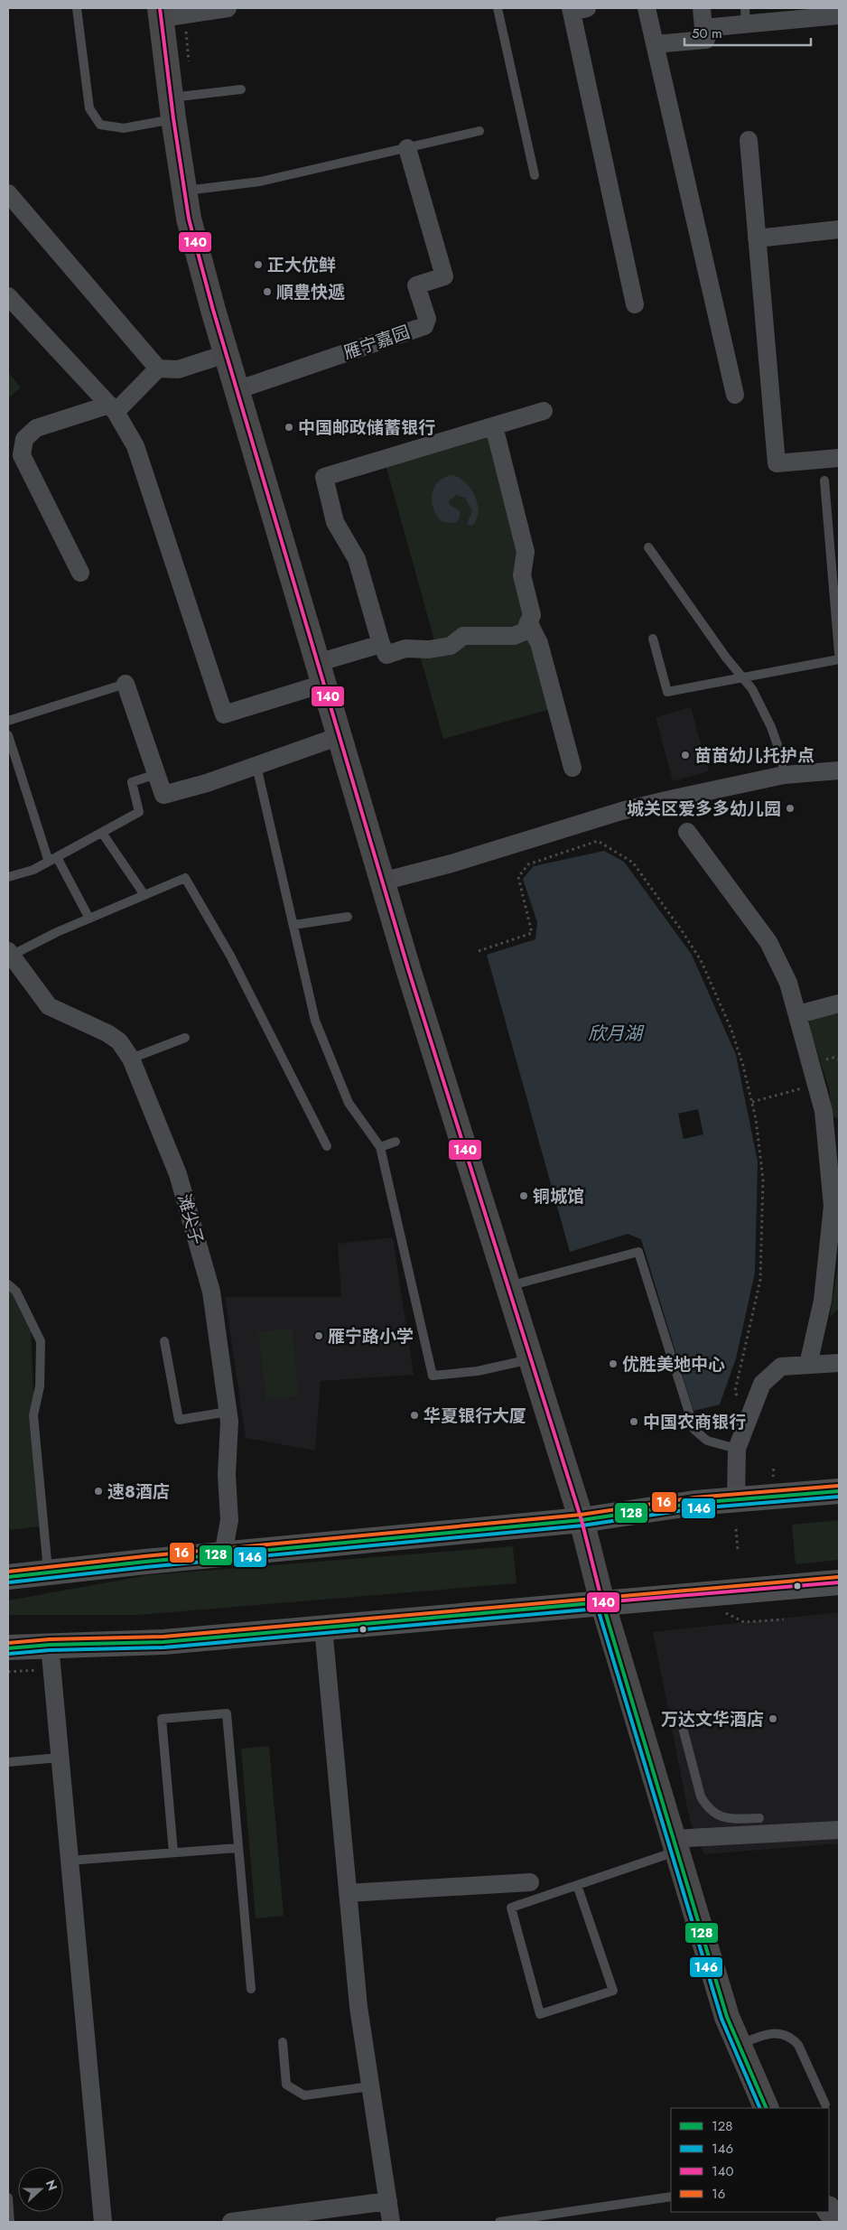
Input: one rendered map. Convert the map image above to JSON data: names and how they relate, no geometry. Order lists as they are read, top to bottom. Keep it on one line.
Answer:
{"streets":{"street":["雁宁嘉园","滩尖子"]},"water":["欣月湖"],"places":["正大优鲜","順豊快遞","中国邮政储蓄银行","苗苗幼儿托护点","城关区爱多多幼儿园","铜城馆","雁宁路小学","优胜美地中心","华夏银行大厦","中国农商银行","速8酒店","万达文华酒店"],"lines":["transit line 140","transit line 16","transit line 128","transit line 146"],"legend":["128","146","140","16"],"scale_bar":"50 m","north":"right"}
